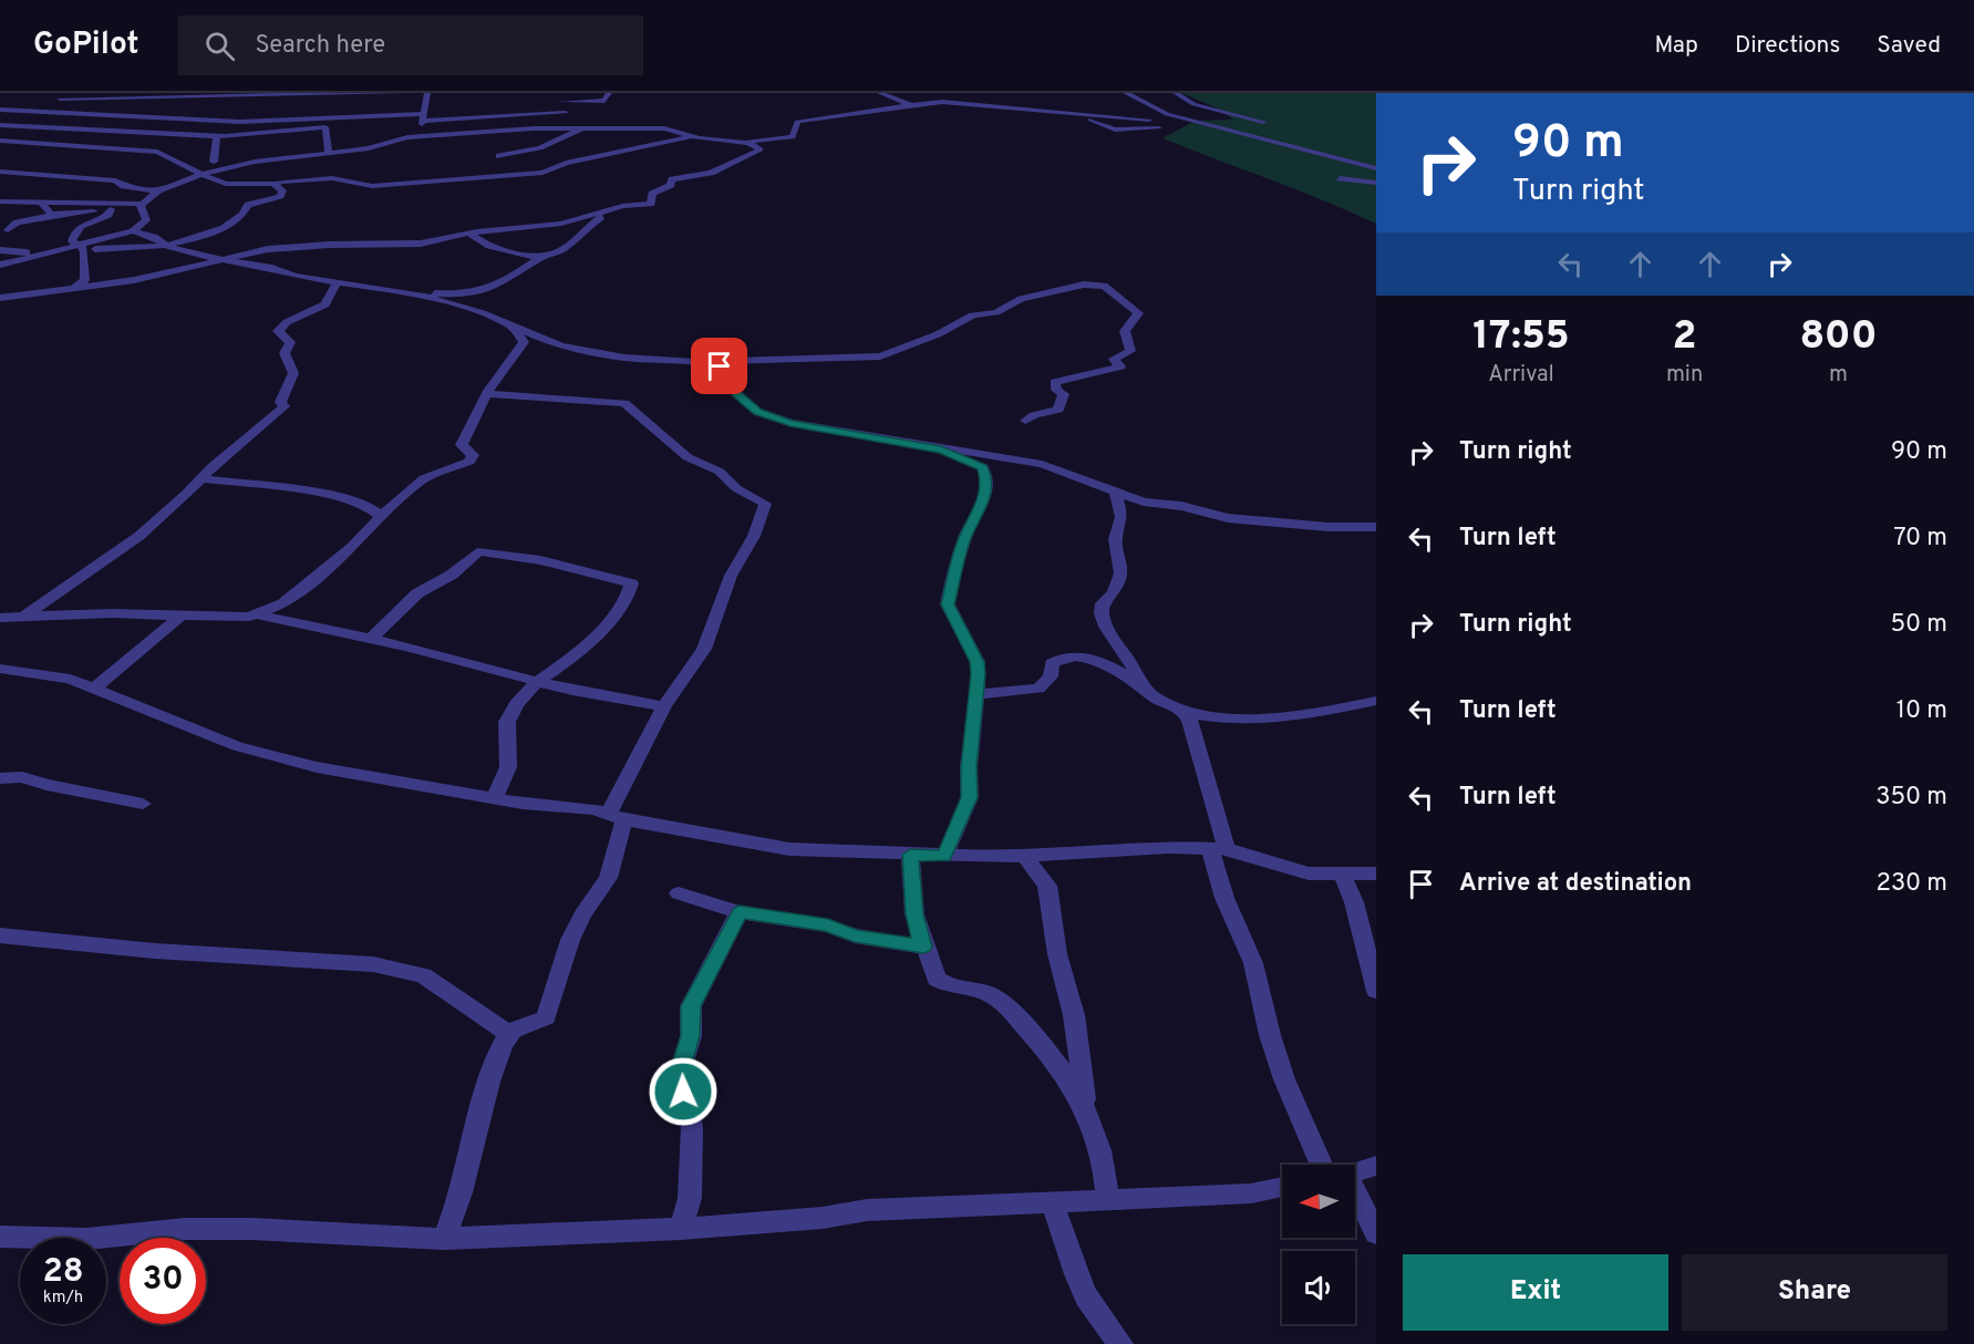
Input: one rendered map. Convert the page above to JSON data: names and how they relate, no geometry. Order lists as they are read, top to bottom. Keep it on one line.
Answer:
{"north":"left","page":{"header":"GoPilot","search":"Search here","nav":["Map","Directions","Saved"],"turn":["90 m","Turn right"],"eta":["17:55","Arrival","2","min","800","m"],"list":[{"name":"Turn right","value":"90 m"},{"name":"Turn left","value":"70 m"},{"name":"Turn right","value":"50 m"},{"name":"Turn left","value":"10 m"},{"name":"Turn left","value":"350 m"},{"name":"Arrive at destination","value":"230 m"}],"speed":"28 km/h","limit":"30","buttons":["Exit","Share"]}}
